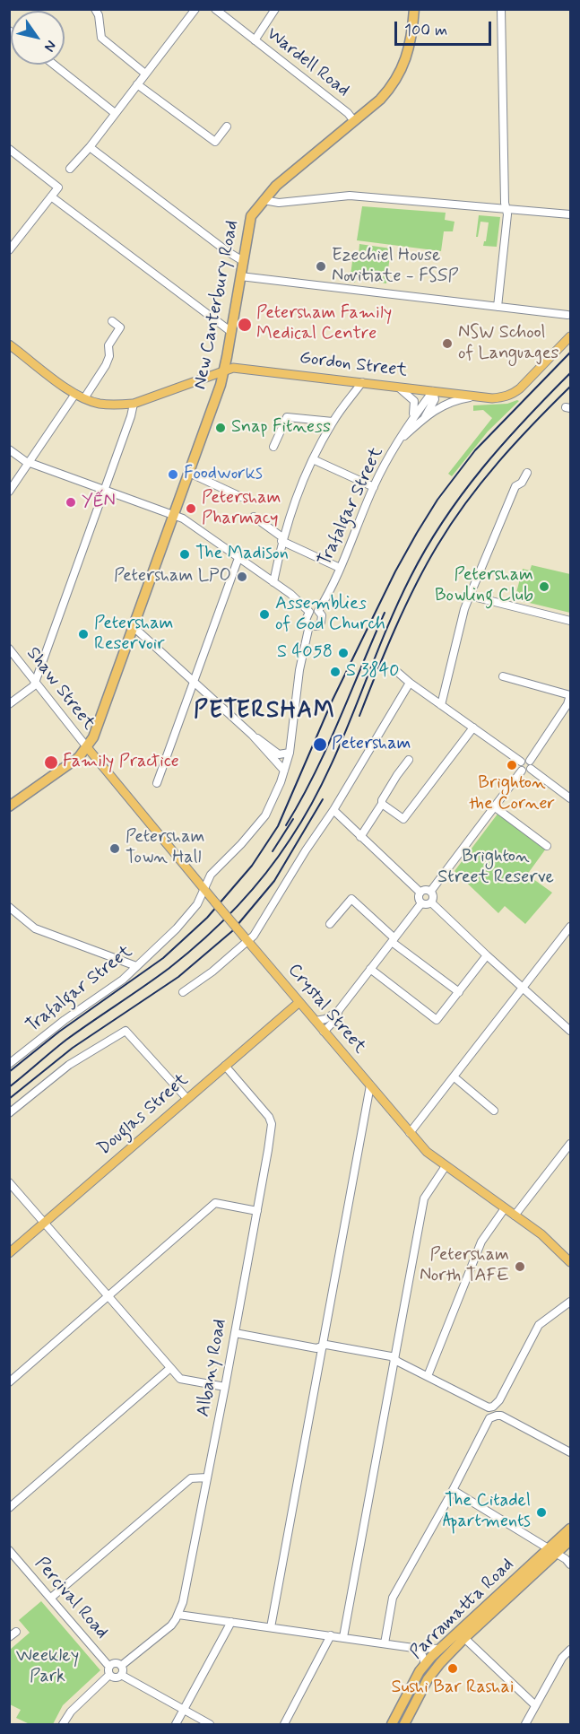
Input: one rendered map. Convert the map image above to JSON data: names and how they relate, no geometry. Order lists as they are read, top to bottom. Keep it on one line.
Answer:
{"streets":{"highway":["New Canterbury Road","Parramatta Road"],"main road":["Gordon Street","Crystal Street","Douglas Street"],"street":["Wardell Road","Trafalgar Street","Shaw Street","Albany Road","Percival Road"]},"crossings":[["Wardell Road","New Canterbury Road"],["New Canterbury Road","Gordon Street"],["New Canterbury Road","Shaw Street"],["New Canterbury Road","Crystal Street"],["Gordon Street","Trafalgar Street"],["Trafalgar Street","Crystal Street"],["Shaw Street","Crystal Street"],["Crystal Street","Douglas Street"],["Douglas Street","Albany Road"],["Albany Road","Percival Road"]],"districts":["PETERSHAM"],"parks":["Brighton Street Reserve","Weekley Park"],"places":["Ezechiel House Novitiate - FSSP","Petersham Family Medical Centre","NSW School of Languages","Snap Fitness","Foodworks","YẾN","Petersham Pharmacy","The Madison","Petersham LPO","Petersham Bowling Club","Assemblies of God Church","Petersham Reservoir","S 4058","S 3840","Petersham","Family Practice","Brighton the Corner","Petersham Town Hall","Petersham North TAFE","The Citadel Apartments","Sushi Bar Rashai"],"scale_bar":"100 m","north":"bottom right"}
